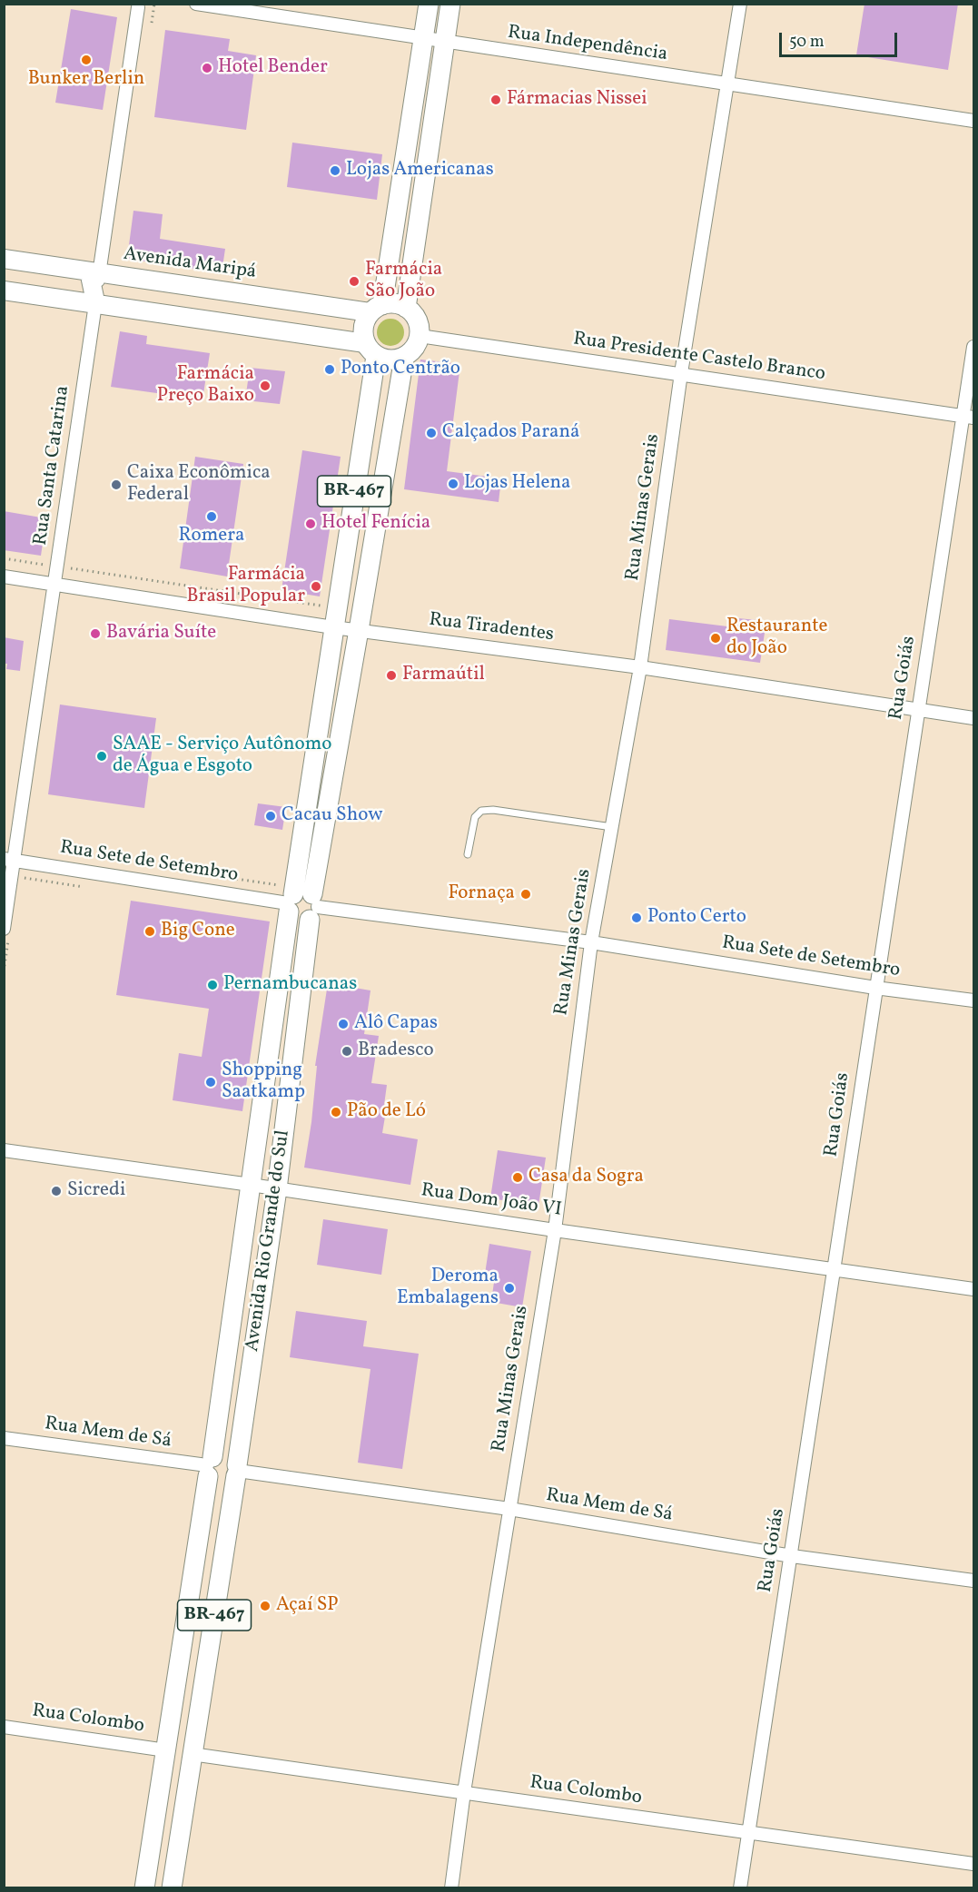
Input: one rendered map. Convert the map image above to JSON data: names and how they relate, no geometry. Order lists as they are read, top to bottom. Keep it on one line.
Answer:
{"streets":{"main road":["Avenida Maripá","BR-467","Avenida Rio Grande do Sul"],"street":["Rua Independência","Rua Presidente Castelo Branco","Rua Santa Catarina","Rua Minas Gerais","Rua Tiradentes","Rua Goiás","Rua Sete de Setembro","Rua Dom João VI","Rua Mem de Sá","Rua Colombo"]},"crossings":[["Rua Independência","Rua Minas Gerais"],["Rua Independência","Avenida Rio Grande do Sul"],["Avenida Maripá","Rua Presidente Castelo Branco"],["Avenida Maripá","Avenida Rio Grande do Sul"],["Rua Presidente Castelo Branco","Rua Minas Gerais"],["Rua Presidente Castelo Branco","Rua Goiás"],["Rua Presidente Castelo Branco","Avenida Rio Grande do Sul"],["Rua Santa Catarina","Rua Tiradentes"],["Rua Santa Catarina","Rua Sete de Setembro"],["Rua Minas Gerais","Rua Tiradentes"],["Rua Minas Gerais","Rua Sete de Setembro"],["Rua Minas Gerais","Rua Dom João VI"],["Rua Minas Gerais","Rua Mem de Sá"],["Rua Minas Gerais","Rua Colombo"],["Rua Tiradentes","Rua Goiás"],["Rua Tiradentes","Avenida Rio Grande do Sul"],["Rua Goiás","Rua Sete de Setembro"],["Rua Goiás","Rua Dom João VI"],["Rua Goiás","Rua Mem de Sá"],["Rua Goiás","Rua Colombo"],["Rua Sete de Setembro","Avenida Rio Grande do Sul"],["Rua Dom João VI","Avenida Rio Grande do Sul"],["Avenida Rio Grande do Sul","Rua Mem de Sá"],["Avenida Rio Grande do Sul","Rua Colombo"]],"places":["Bunker Berlin","Hotel Bender","Fármacias Nissei","Lojas Americanas","Farmácia São João","Ponto Centrão","Farmácia Preço Baixo","Calçados Paraná","Lojas Helena","Caixa Econômica Federal","Romera","Hotel Fenícia","Farmácia Brasil Popular","Bavária Suíte","Restaurante do João","Farmaútil","SAAE - Serviço Autônomo de Água e Esgoto","Cacau Show","Fornaça","Ponto Certo","Big Cone","Pernambucanas","Alô Capas","Bradesco","Shopping Saatkamp","Pão de Ló","Casa da Sogra","Sicredi","Deroma Embalagens","Açaí SP"],"scale_bar":"50 m"}
